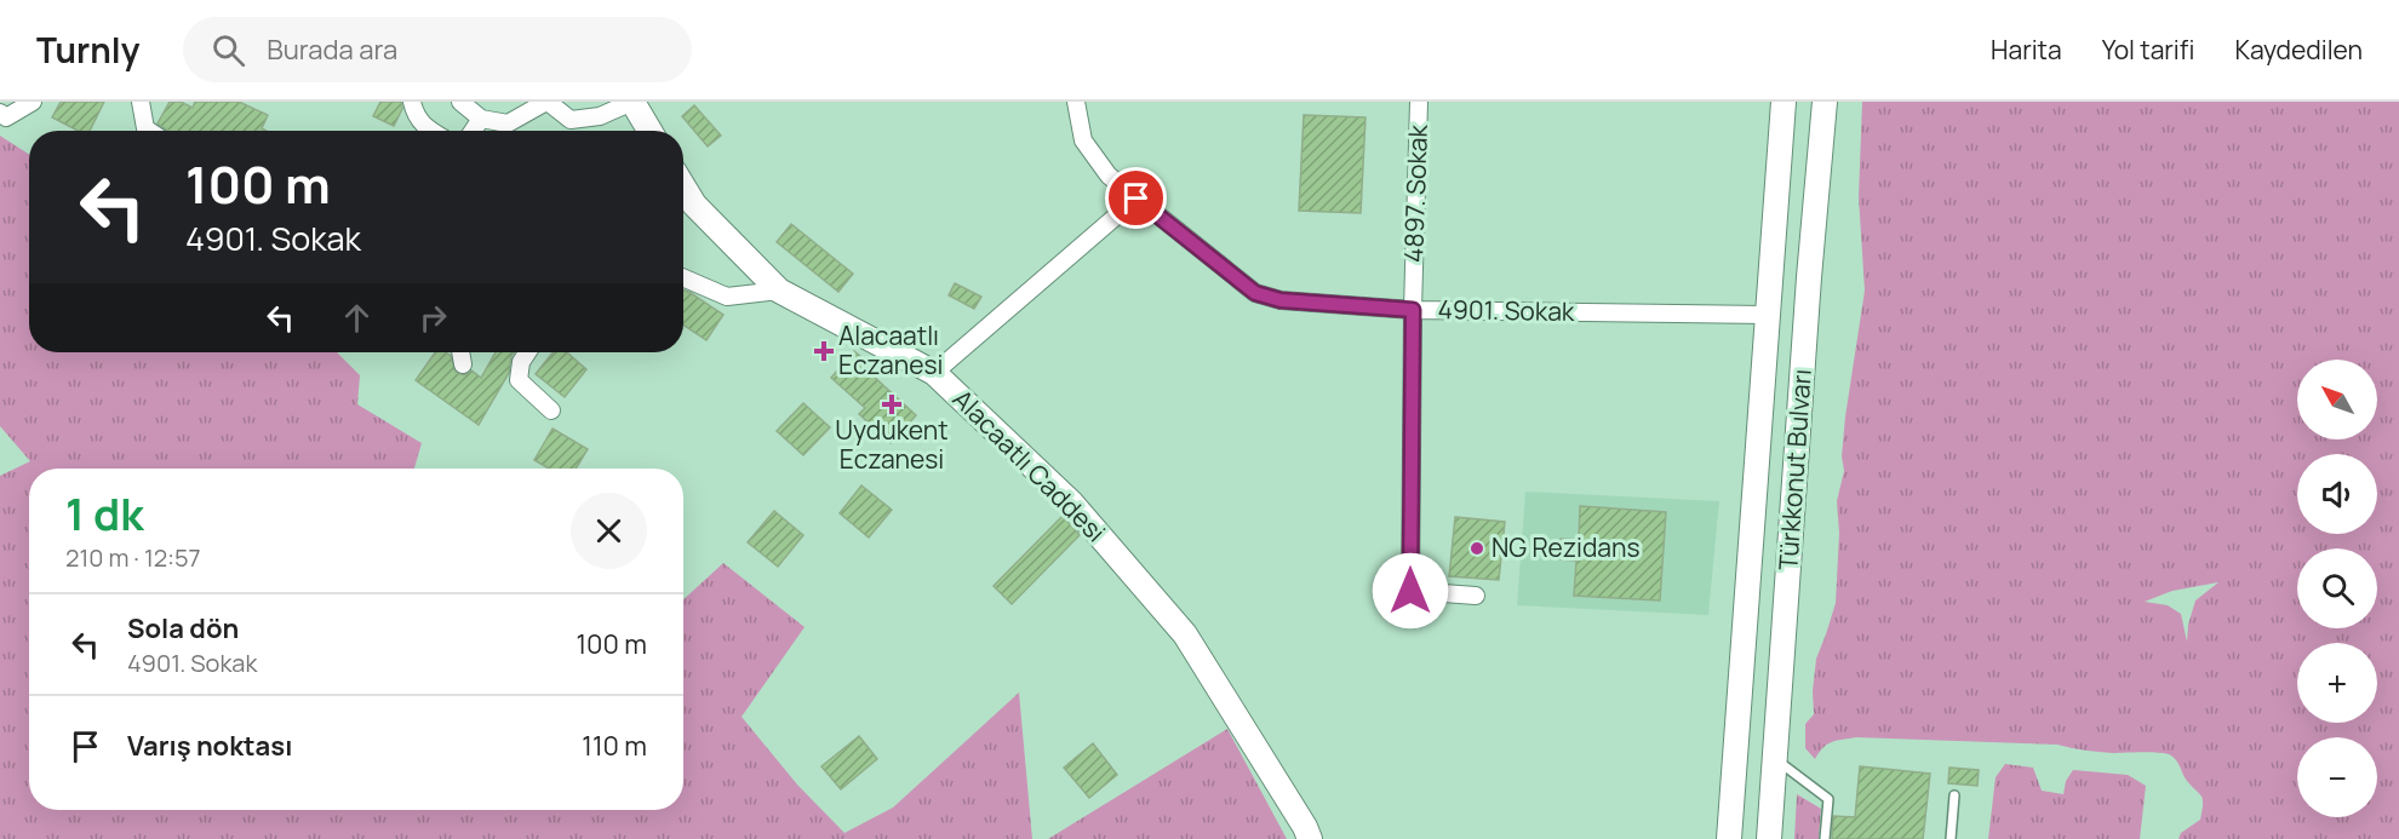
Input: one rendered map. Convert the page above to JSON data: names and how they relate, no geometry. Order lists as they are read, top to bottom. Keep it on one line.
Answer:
{"streets":{"street":["4897. Sokak","4901. Sokak","Alacaatlı Caddesi","Türkkonut Bulvarı"]},"crossings":[["4897. Sokak","4901. Sokak"],["4901. Sokak","Türkkonut Bulvarı"]],"places":{"health":["Alacaatlı Eczanesi","Uydukent Eczanesi"],"other":["NG Rezidans"]},"north":"top left","page":{"header":"Turnly","search":"Burada ara","nav":["Harita","Yol tarifi","Kaydedilen"],"turn":["100 m","4901. Sokak"],"map_buttons":["+","−"],"heading":["1 dk","210 m · 12:57"],"list":[{"name":"Sola dön","note":"4901. Sokak","value":"100 m"},{"name":"Varış noktası","value":"110 m"}]}}
